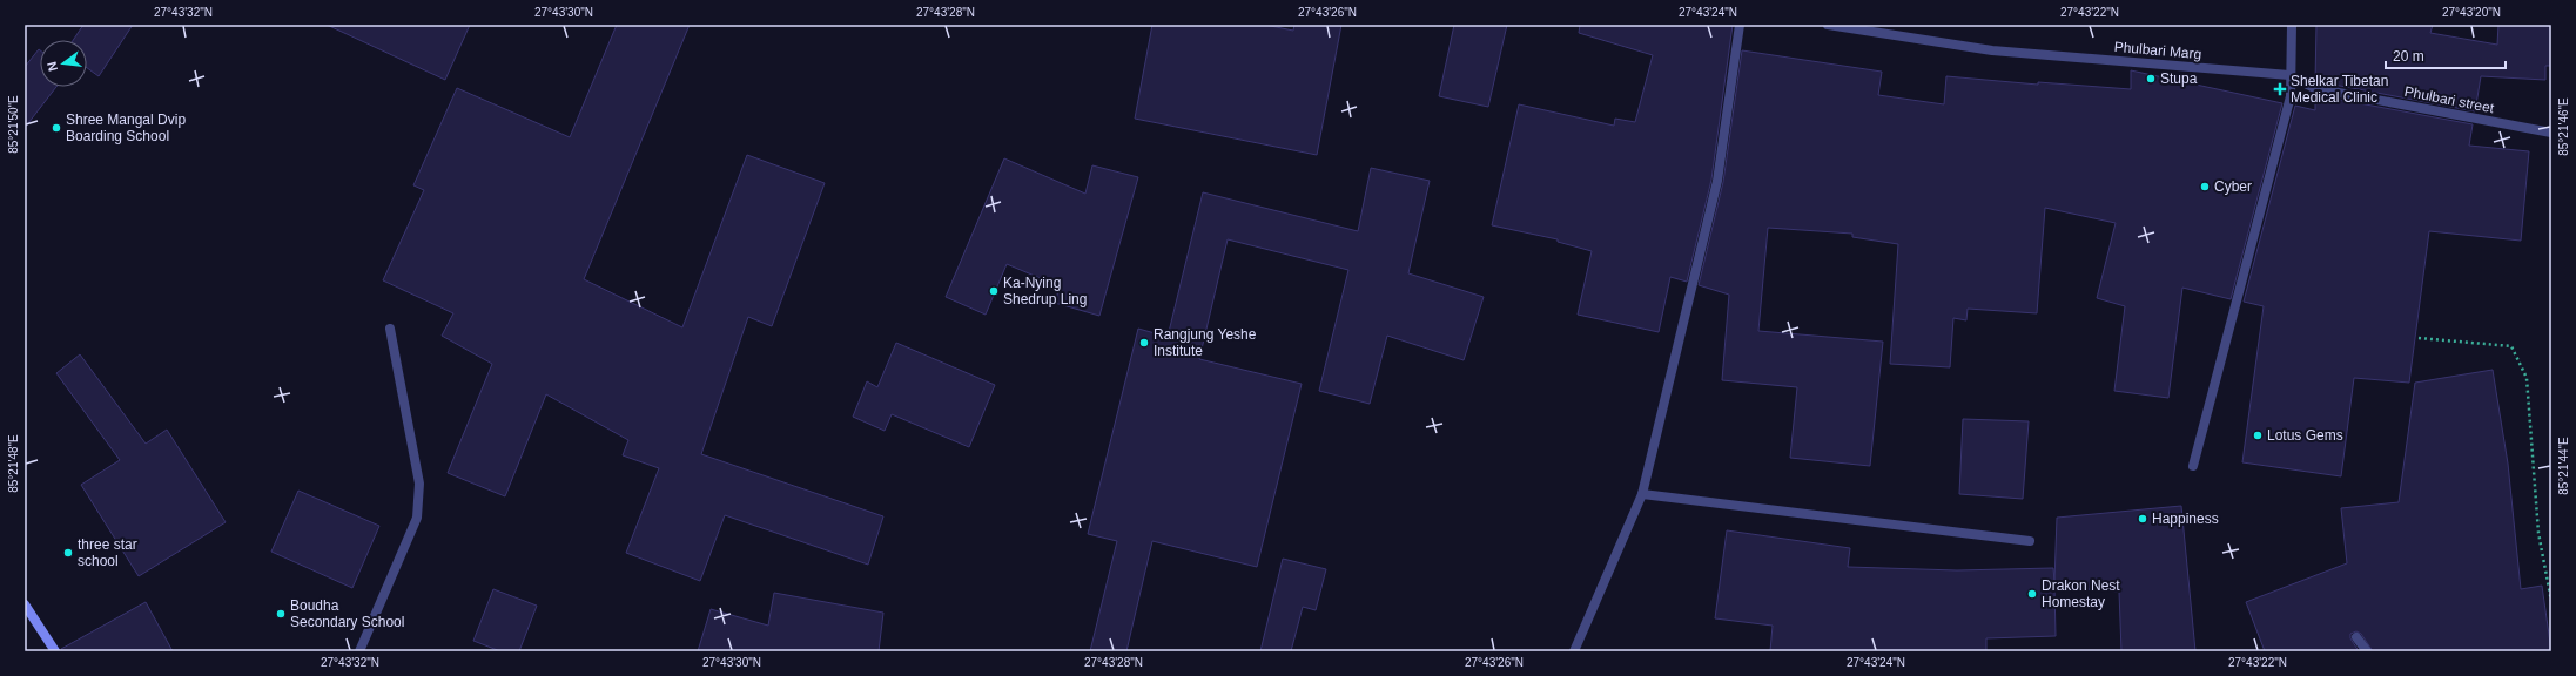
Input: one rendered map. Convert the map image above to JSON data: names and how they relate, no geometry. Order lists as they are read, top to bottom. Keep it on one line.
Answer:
{"streets":{"street":["Phulbari Marg","Phulbari street"]},"crossings":[["Phulbari Marg","Phulbari street"]],"places":{"other":["Stupa","Shree Mangal Dvip Boarding School","Cyber","Ka-Nying Shedrup Ling","Rangjung Yeshe Institute","Lotus Gems","Happiness","three star school","Drakon Nest Homestay","Boudha Secondary School"],"health":["Shelkar Tibetan Medical Clinic"]},"scale_bar":"20 m","north":"left","coordinates":["27°43'32\"N","27°43'30\"N","27°43'28\"N","27°43'26\"N","27°43'24\"N","27°43'22\"N","27°43'20\"N","85°21'50\"E","85°21'46\"E","85°21'48\"E","85°21'44\"E"]}
